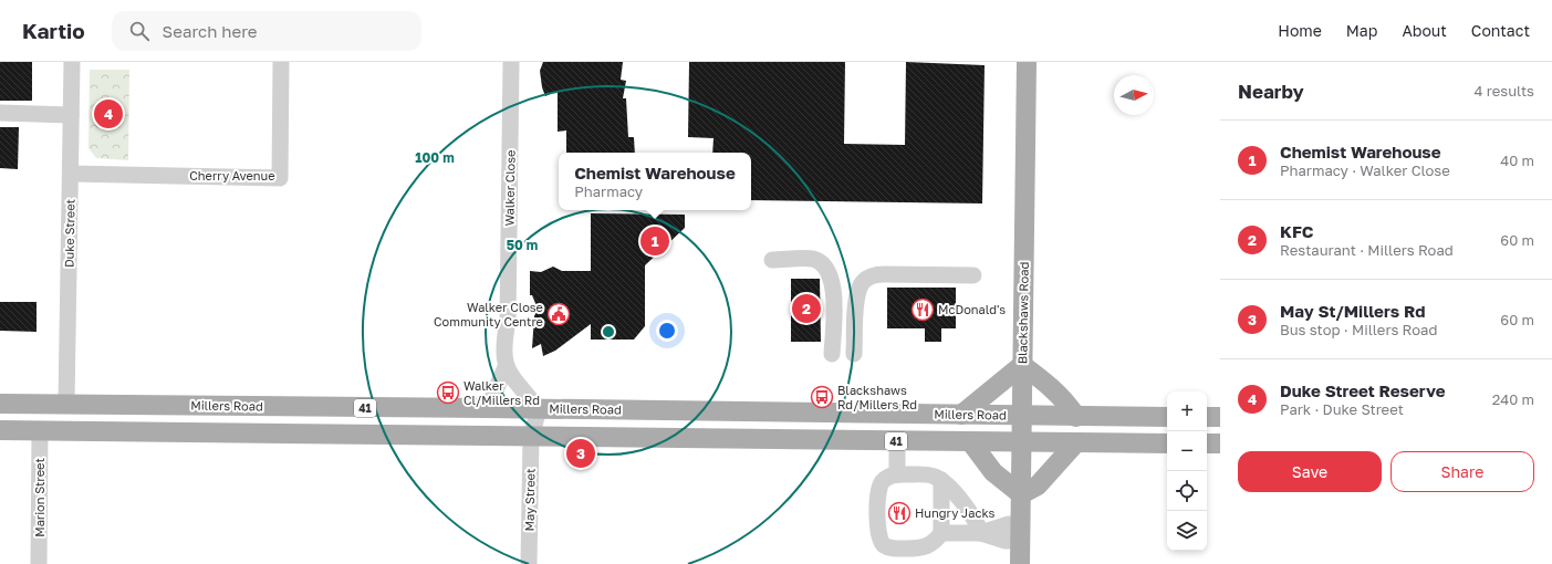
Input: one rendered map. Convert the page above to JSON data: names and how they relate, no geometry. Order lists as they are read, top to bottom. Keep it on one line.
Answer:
{"streets":{"main road":["Blackshaws Road","Millers Road","41"],"street":["Cherry Avenue","Walker Close","Duke Street","Marion Street","May Street"]},"crossings":[["Cherry Avenue","Duke Street"],["Walker Close","Millers Road"],["Duke Street","Millers Road"],["Blackshaws Road","Millers Road"],["Blackshaws Road","41"],["Millers Road","May Street"],["41","Marion Street"],["41","May Street"]],"places":{"restaurant":["McDonald's","Hungry Jacks"],"public building":["Walker Close Community Centre"],"bus stop":["Walker Cl/Millers Rd","Blackshaws Rd/Millers Rd"]},"north":"right","page":{"header":"Kartio","search":"Search here","nav":["Home","Map","About","Contact"],"heading":["Nearby","4 results"],"pins":["4","1","2","3"],"list":[{"mark":"1","name":"Chemist Warehouse","note":"Pharmacy · Walker Close","value":"40 m"},{"mark":"2","name":"KFC","note":"Restaurant · Millers Road","value":"60 m"},{"mark":"3","name":"May St/Millers Rd","note":"Bus stop · Millers Road","value":"60 m"},{"mark":"4","name":"Duke Street Reserve","note":"Park · Duke Street","value":"240 m"}],"popup":["Chemist Warehouse","Pharmacy"],"map_buttons":["+","−"],"buttons":["Save","Share"]},"rings":["100 m","50 m"]}
